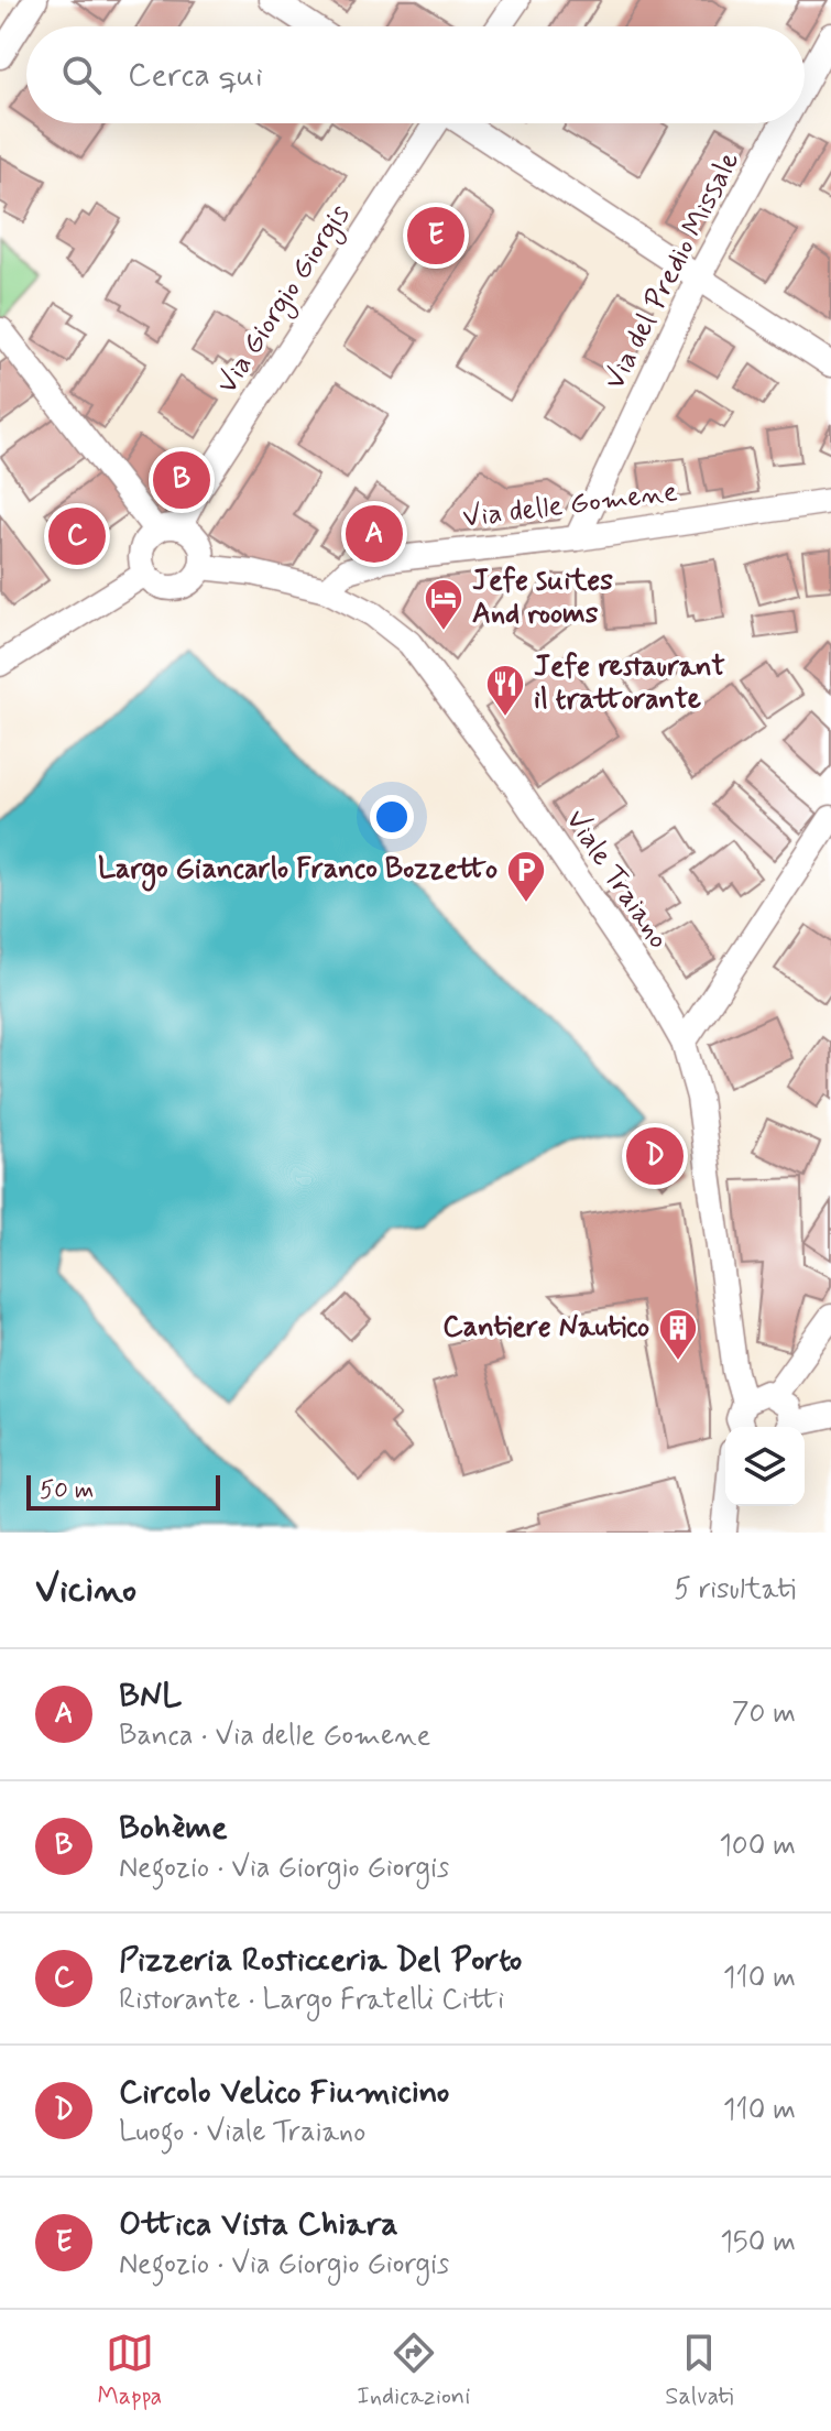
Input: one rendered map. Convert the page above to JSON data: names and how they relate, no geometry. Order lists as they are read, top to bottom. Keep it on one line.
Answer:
{"streets":{"street":["Via del Predio Missale","Via Giorgio Giorgis","Via delle Gomene","Viale Traiano"]},"crossings":[["Via del Predio Missale","Via delle Gomene"],["Via Giorgio Giorgis","Viale Traiano"],["Via delle Gomene","Viale Traiano"]],"places":{"hotel":["Jefe suites And rooms"],"restaurant":["Jefe restaurant il trattorante"],"parking":["Largo Giancarlo Franco Bozzetto"],"building":["Cantiere Nautico"]},"scale_bar":"50 m","page":{"search":"Cerca qui","pins":["E","B","A","C","D"],"scale":"50 m","heading":["Vicino","5 risultati"],"list":[{"mark":"A","name":"BNL","note":"Banca · Via delle Gomene","value":"70 m"},{"mark":"B","name":"Bohème","note":"Negozio · Via Giorgio Giorgis","value":"100 m"},{"mark":"C","name":"Pizzeria Rosticceria Del Porto","note":"Ristorante · Largo Fratelli Citti","value":"110 m"},{"mark":"D","name":"Circolo Velico Fiumicino","note":"Luogo · Viale Traiano","value":"110 m"},{"mark":"E","name":"Ottica Vista Chiara","note":"Negozio · Via Giorgio Giorgis","value":"150 m"}],"nav":["Mappa","Indicazioni","Salvati"]}}
